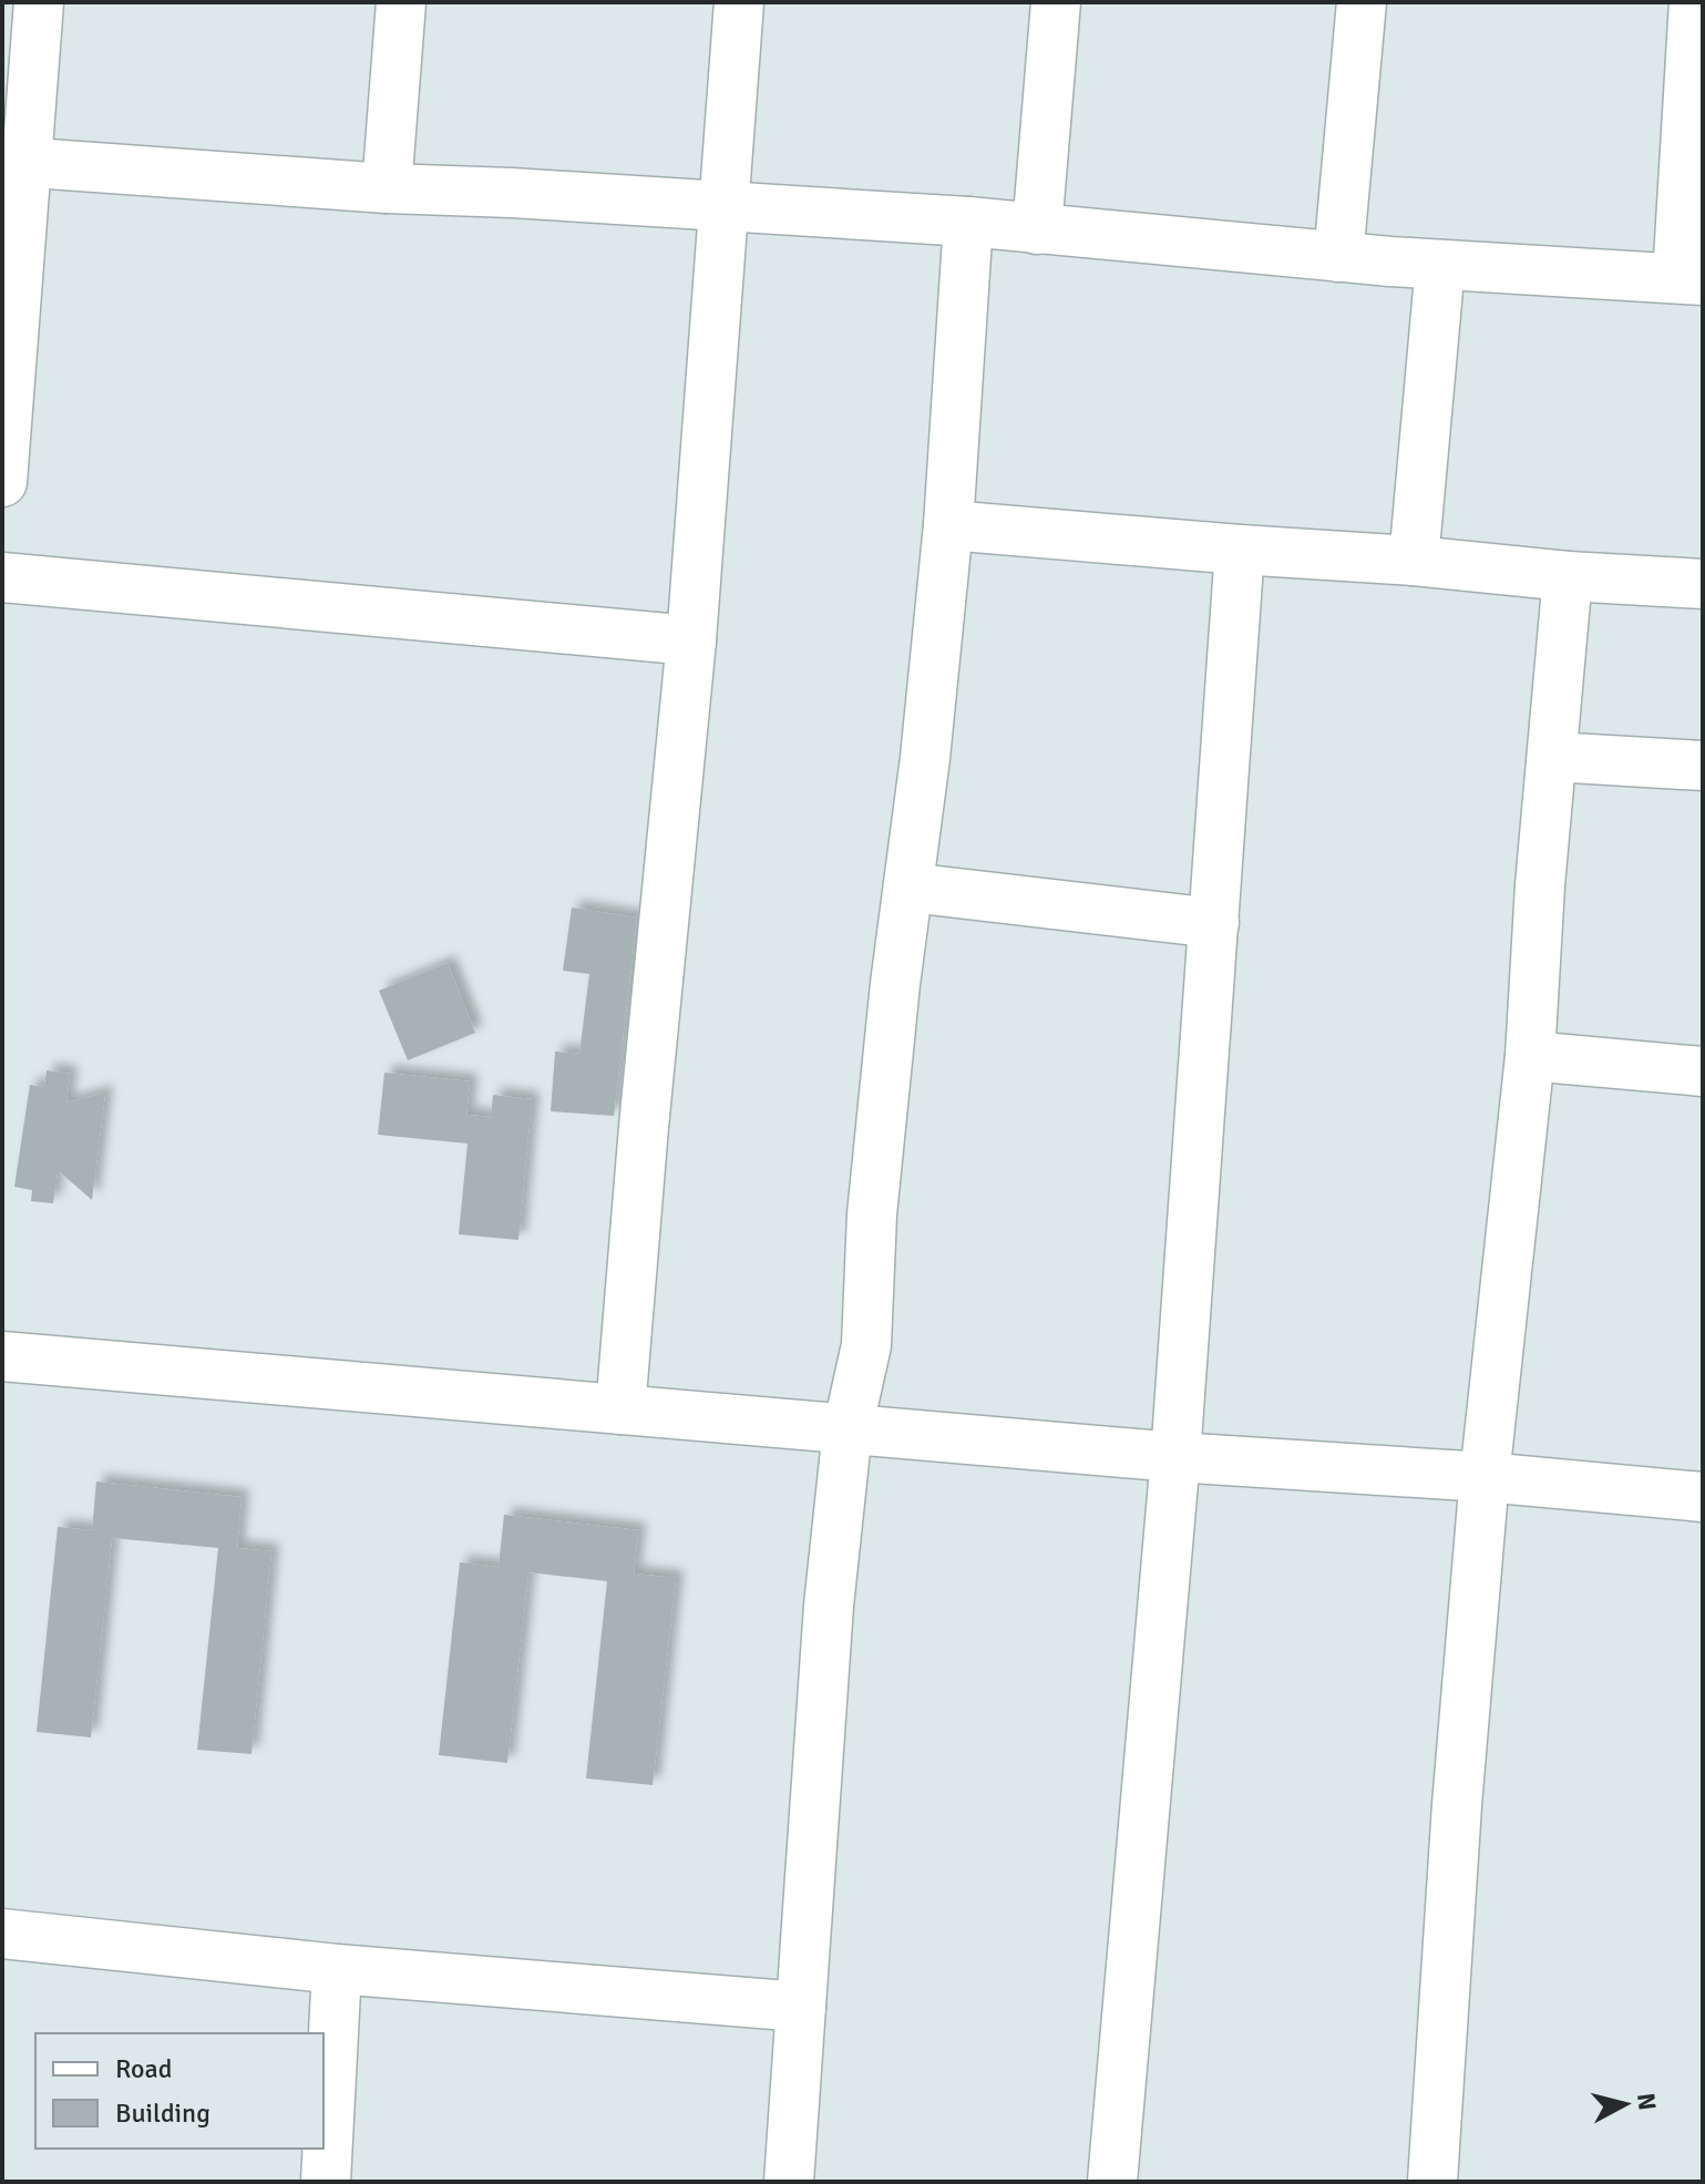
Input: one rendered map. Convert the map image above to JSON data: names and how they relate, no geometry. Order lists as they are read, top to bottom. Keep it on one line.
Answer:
{"legend":["Road","Building"],"north":"right"}
